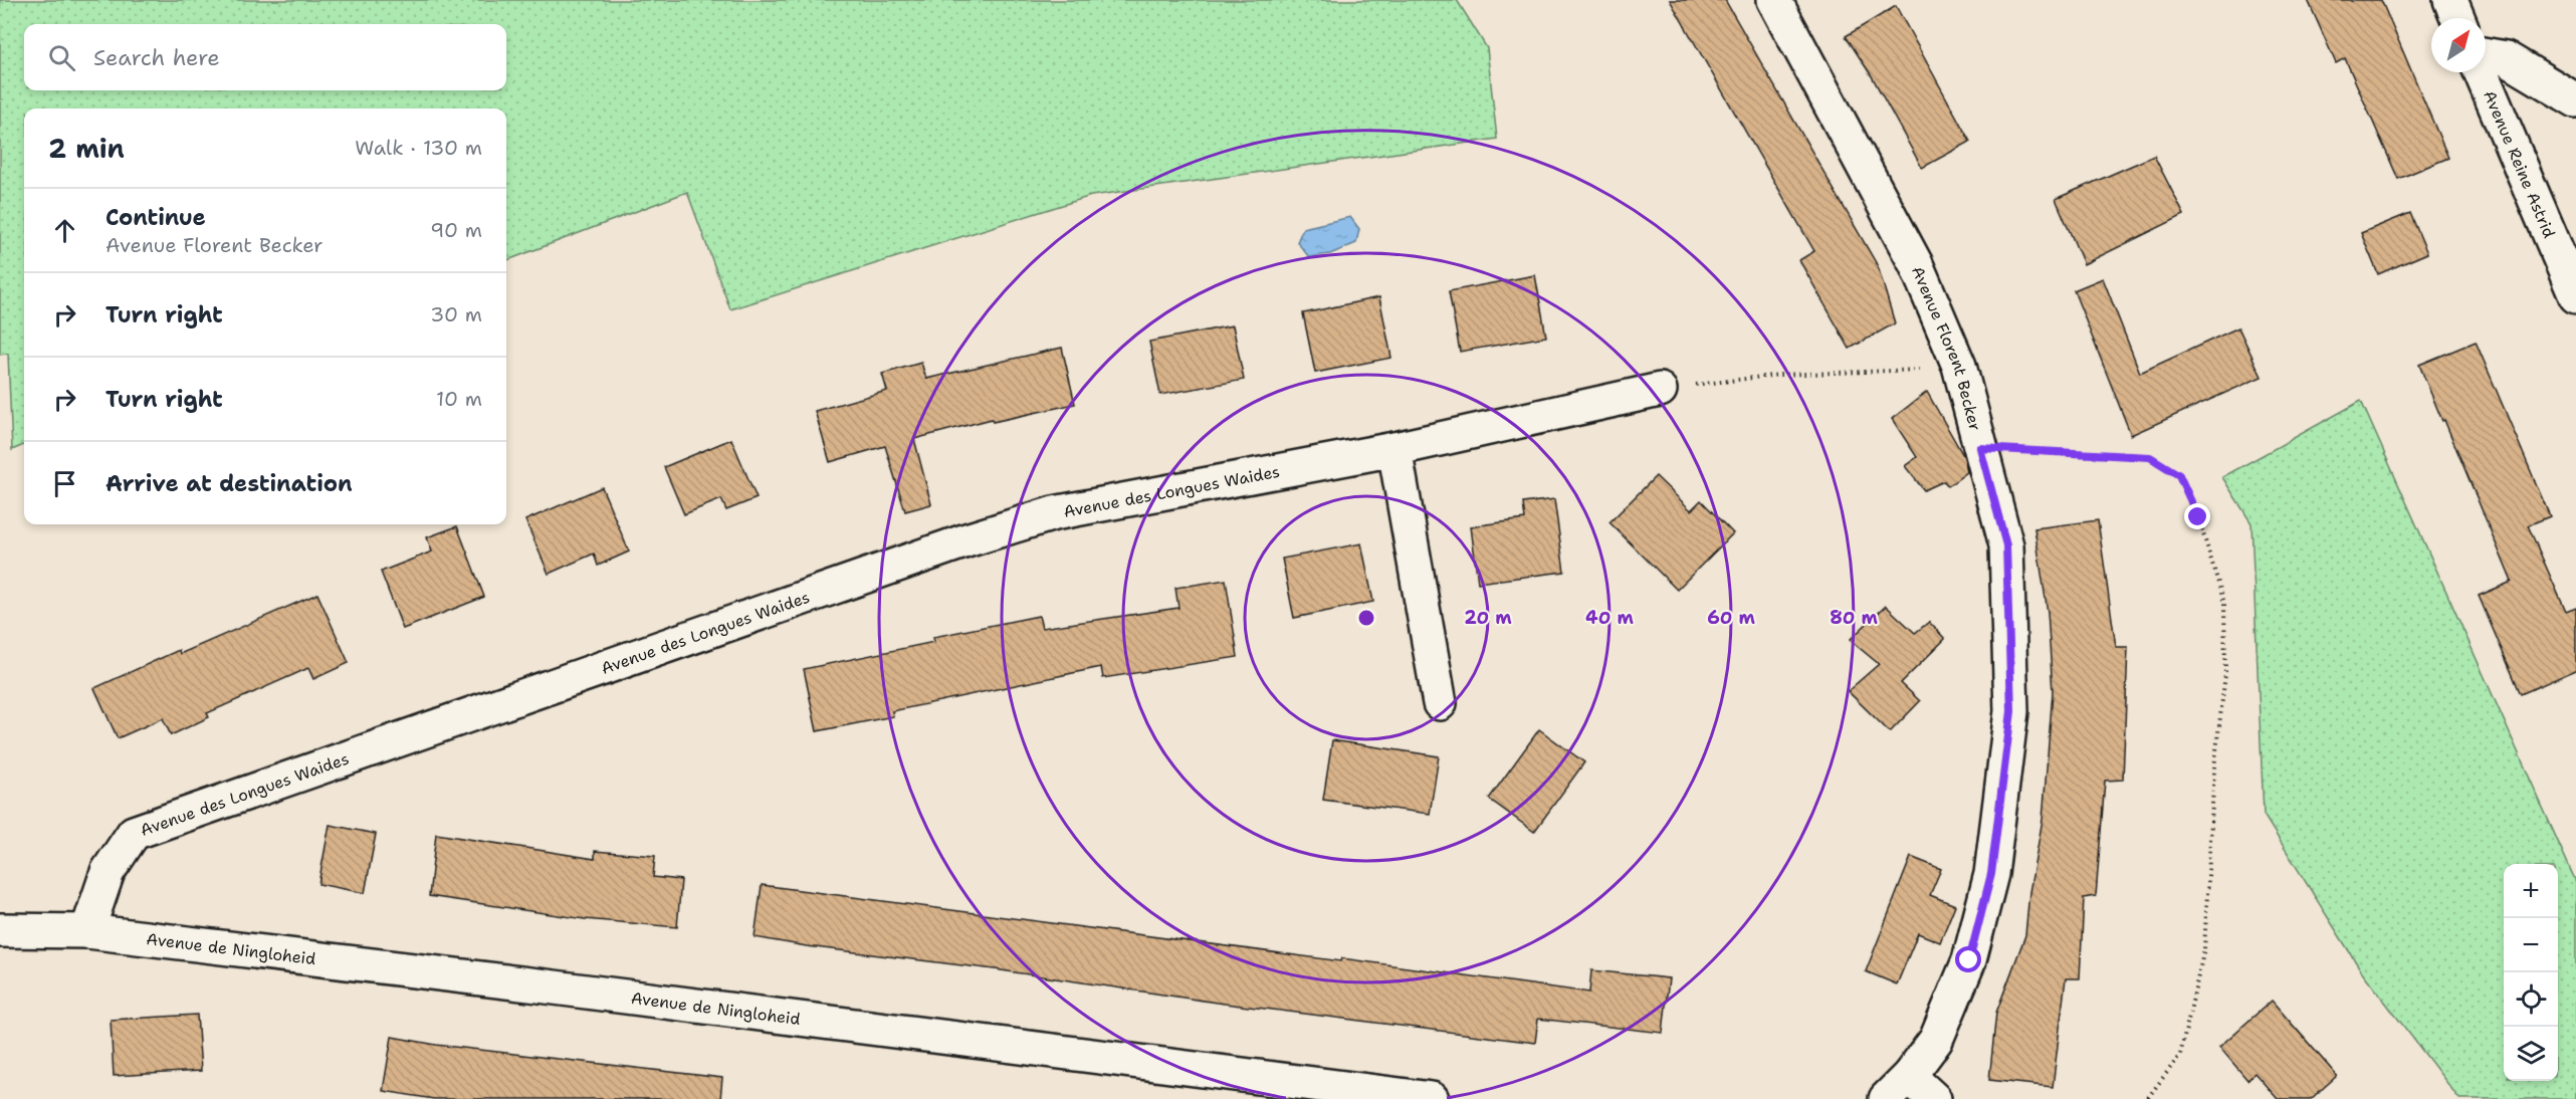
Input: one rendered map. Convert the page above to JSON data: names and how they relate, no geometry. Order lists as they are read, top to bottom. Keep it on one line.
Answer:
{"streets":{"street":["Avenue Reine Astrid","Avenue Florent Becker","Avenue des Longues Waides","Avenue de Ningloheid"]},"crossings":[["Avenue des Longues Waides","Avenue de Ningloheid"]],"north":"top right","page":{"search":"Search here","heading":["2 min","Walk · 130 m"],"list":[["Continue","Avenue Florent Becker","90 m"],["Turn right","30 m"],["Turn right","10 m"],"Arrive at destination"],"map_buttons":["+","−"]},"rings":["20 m","40 m","60 m","80 m"]}
